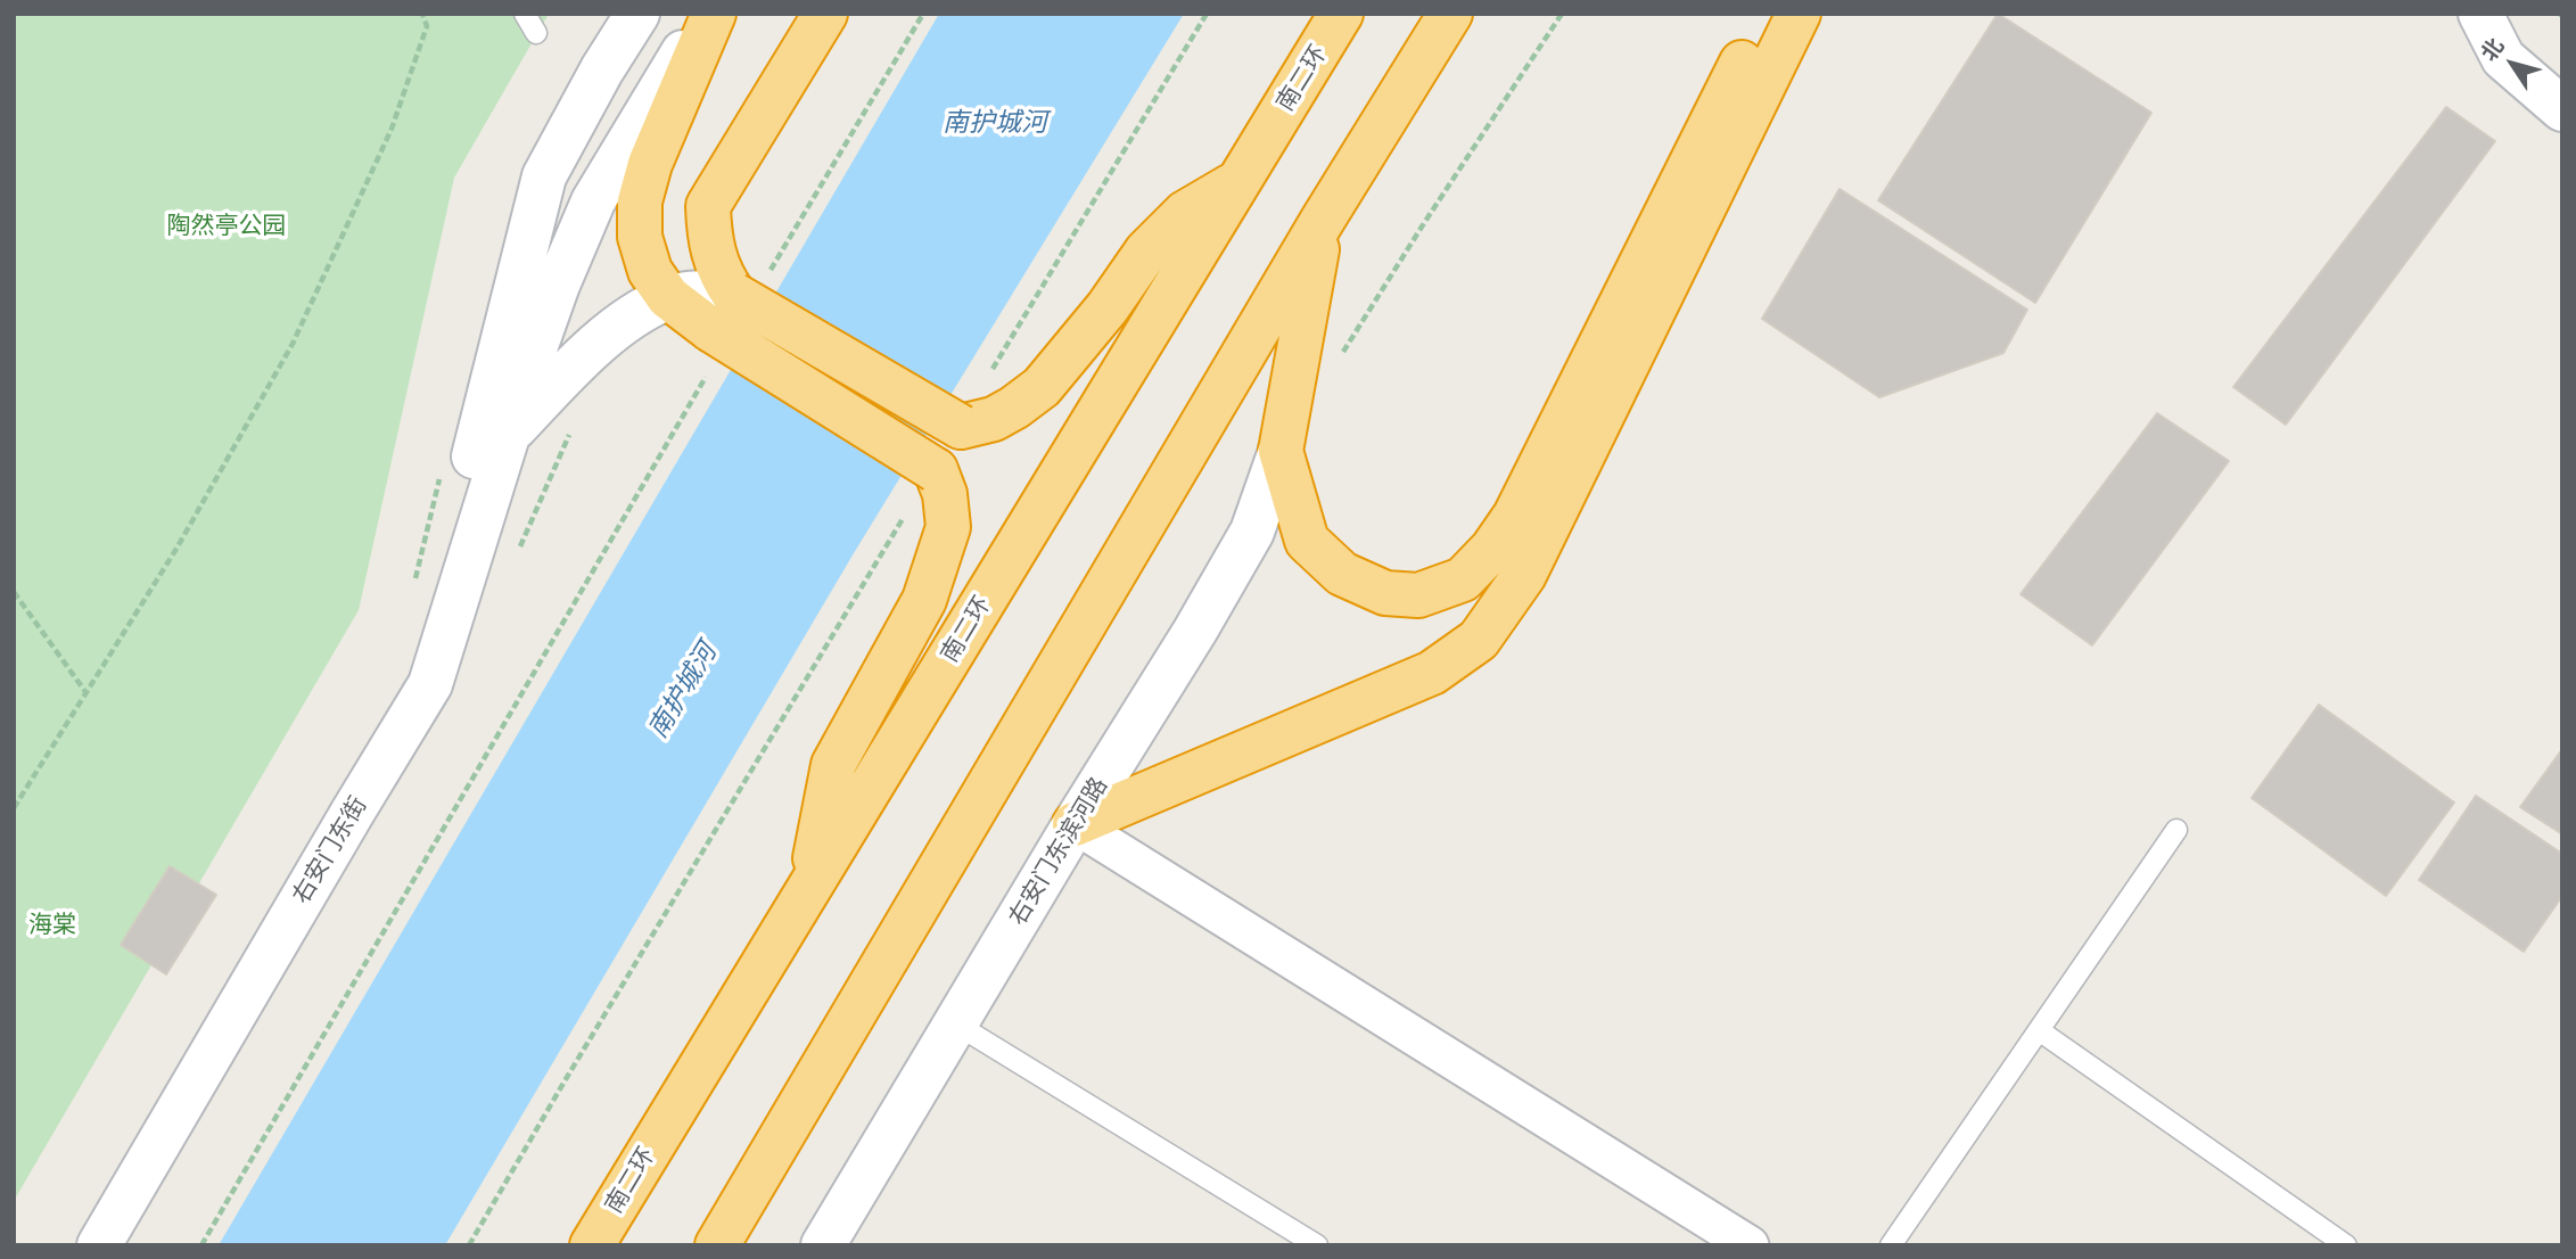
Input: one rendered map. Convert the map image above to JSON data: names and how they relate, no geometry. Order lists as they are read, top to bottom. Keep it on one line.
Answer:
{"streets":{"highway":["南二环"],"street":["右安门东街","右安门东滨河路"]},"water":["南护城河"],"parks":["陶然亭公园","海棠"],"north":"top left"}
